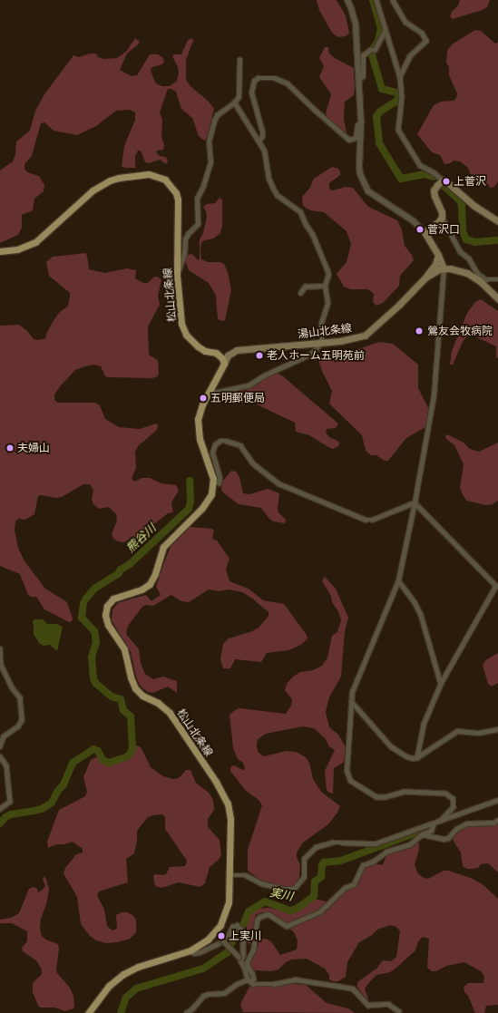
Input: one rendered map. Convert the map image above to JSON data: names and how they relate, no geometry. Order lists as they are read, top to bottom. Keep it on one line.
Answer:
{"streets":{"main road":["松山北条線","湯山北条線"]},"crossings":[["松山北条線","湯山北条線"]],"water":["熊谷川","実川"],"places":["上菅沢","菅沢口","鶯友会牧病院","老人ホーム五明苑前","五明郵便局","夫婦山","上実川"]}
